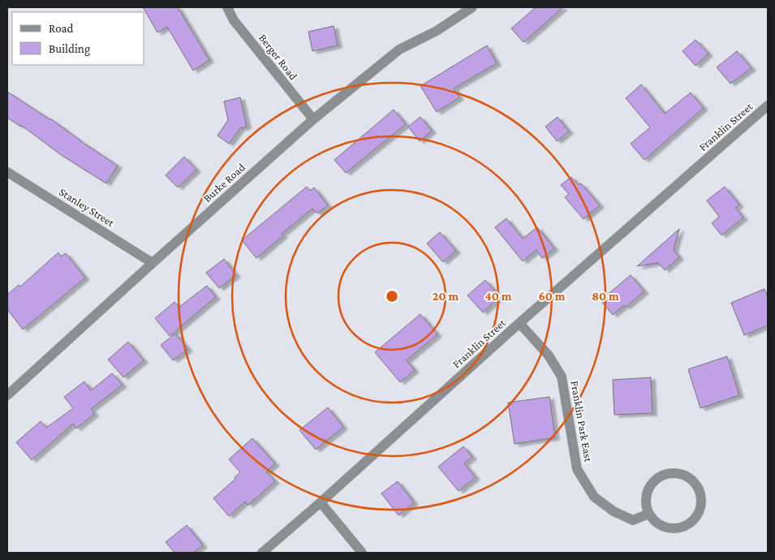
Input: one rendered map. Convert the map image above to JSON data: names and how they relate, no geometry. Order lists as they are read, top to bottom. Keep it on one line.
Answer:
{"streets":{"street":["Berger Road","Franklin Street","Burke Road","Stanley Street","Franklin Park East"]},"crossings":[["Berger Road","Burke Road"],["Franklin Street","Franklin Park East"],["Burke Road","Stanley Street"]],"legend":["Road","Building"],"rings":["20 m","40 m","60 m","80 m"]}
